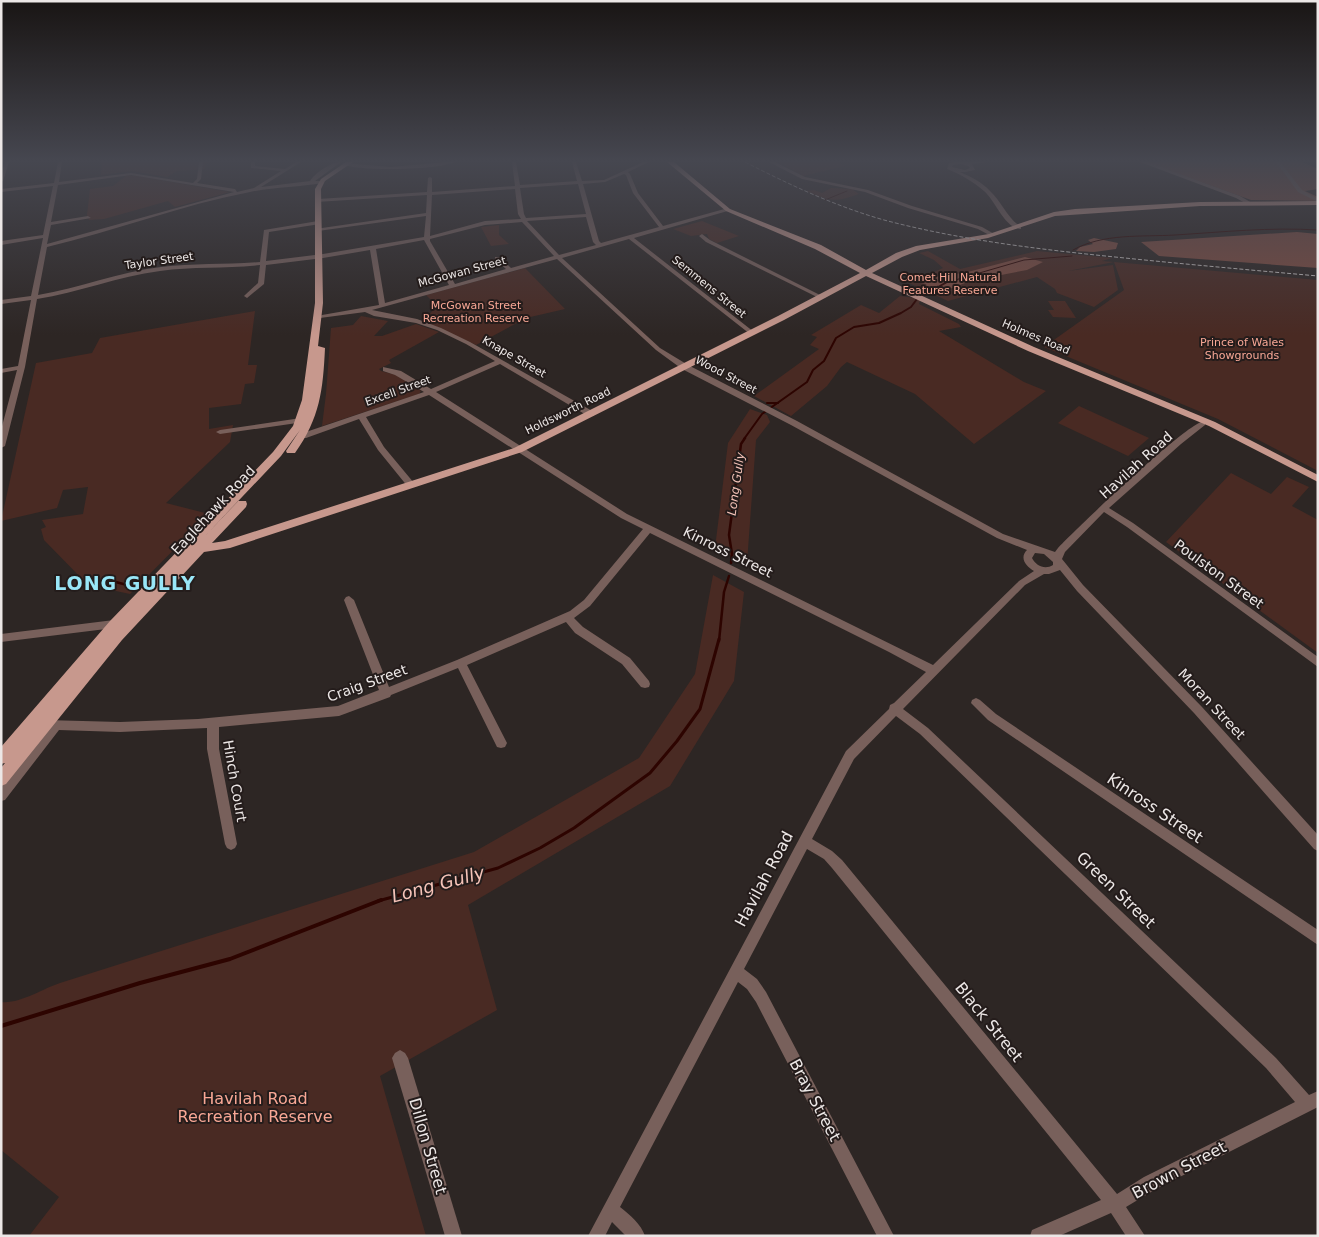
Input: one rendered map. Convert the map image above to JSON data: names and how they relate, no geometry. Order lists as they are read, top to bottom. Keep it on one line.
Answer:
{"streets":{"main road":["Holmes Road","Holdsworth Road","Eaglehawk Road"],"street":["Taylor Street","McGowan Street","Semmens Street","Knape Street","Wood Street","Excell Street","Havilah Road","Kinross Street","Poulston Street","Craig Street","Moran Street","Hinch Court","Green Street","Black Street","Bray Street","Dillon Street","Brown Street"]},"crossings":[["Taylor Street","Wood Street"],["Taylor Street","Eaglehawk Road"],["McGowan Street","Semmens Street"],["McGowan Street","Knape Street"],["McGowan Street","Wood Street"],["McGowan Street","Eaglehawk Road"],["Semmens Street","Holdsworth Road"],["Holmes Road","Holdsworth Road"],["Holmes Road","Havilah Road"],["Knape Street","Excell Street"],["Knape Street","Holdsworth Road"],["Wood Street","Holdsworth Road"],["Wood Street","Havilah Road"],["Wood Street","Moran Street"],["Excell Street","Eaglehawk Road"],["Excell Street","Kinross Street"],["Holdsworth Road","Eaglehawk Road"],["Holdsworth Road","Kinross Street"],["Havilah Road","Kinross Street"],["Havilah Road","Poulston Street"],["Havilah Road","Moran Street"],["Havilah Road","Green Street"],["Havilah Road","Black Street"],["Havilah Road","Bray Street"],["Eaglehawk Road","Craig Street"],["Kinross Street","Craig Street"],["Craig Street","Hinch Court"],["Green Street","Brown Street"],["Black Street","Brown Street"]],"districts":["LONG GULLY"],"water":["Long Gully"],"parks":["Comet Hill Natural Features Reserve","McGowan Street Recreation Reserve","Prince of Wales Showgrounds","Havilah Road Recreation Reserve"]}
